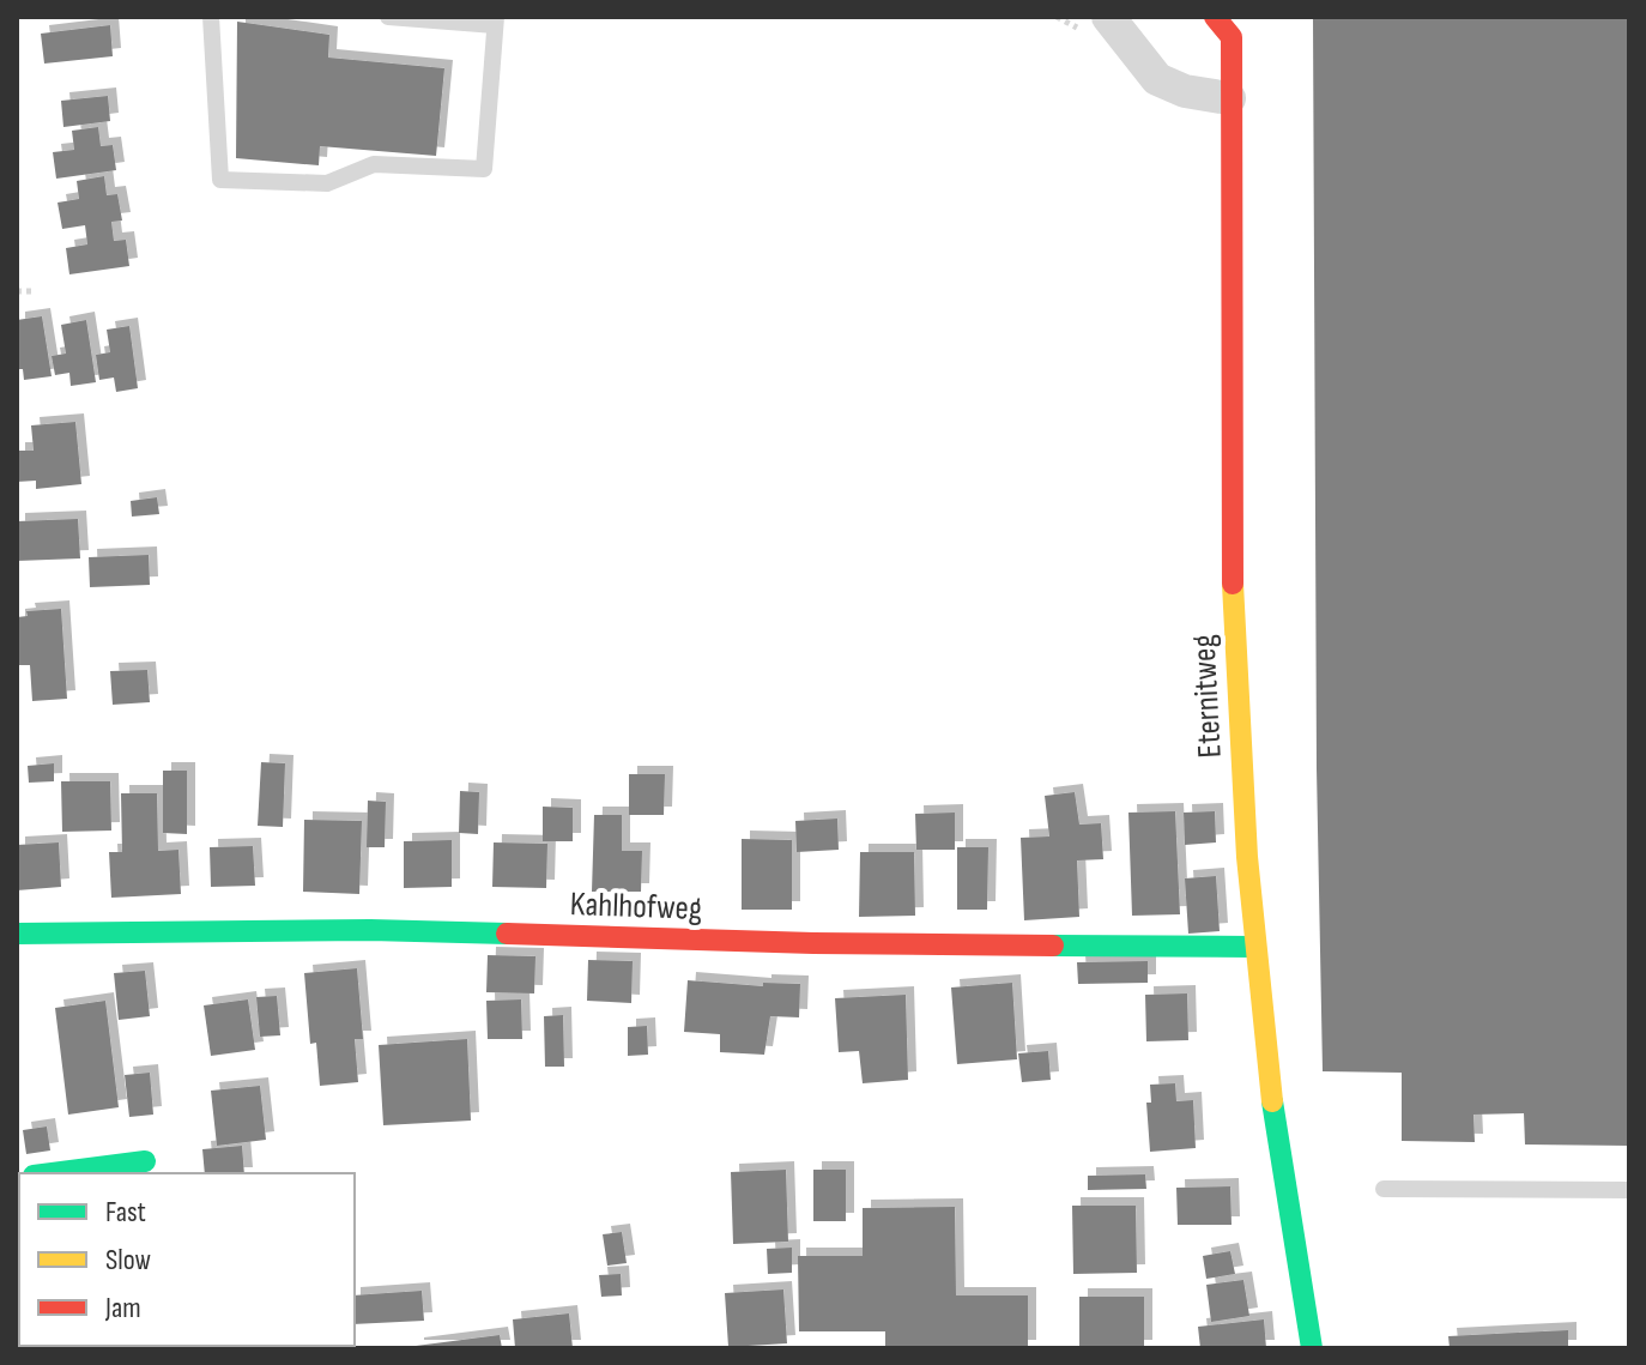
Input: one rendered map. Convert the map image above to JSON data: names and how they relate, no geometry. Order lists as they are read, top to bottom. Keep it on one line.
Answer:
{"streets":{"street":["Eternitweg","Kahlhofweg"]},"crossings":[["Eternitweg","Kahlhofweg"]],"legend":["Fast","Slow","Jam"]}
